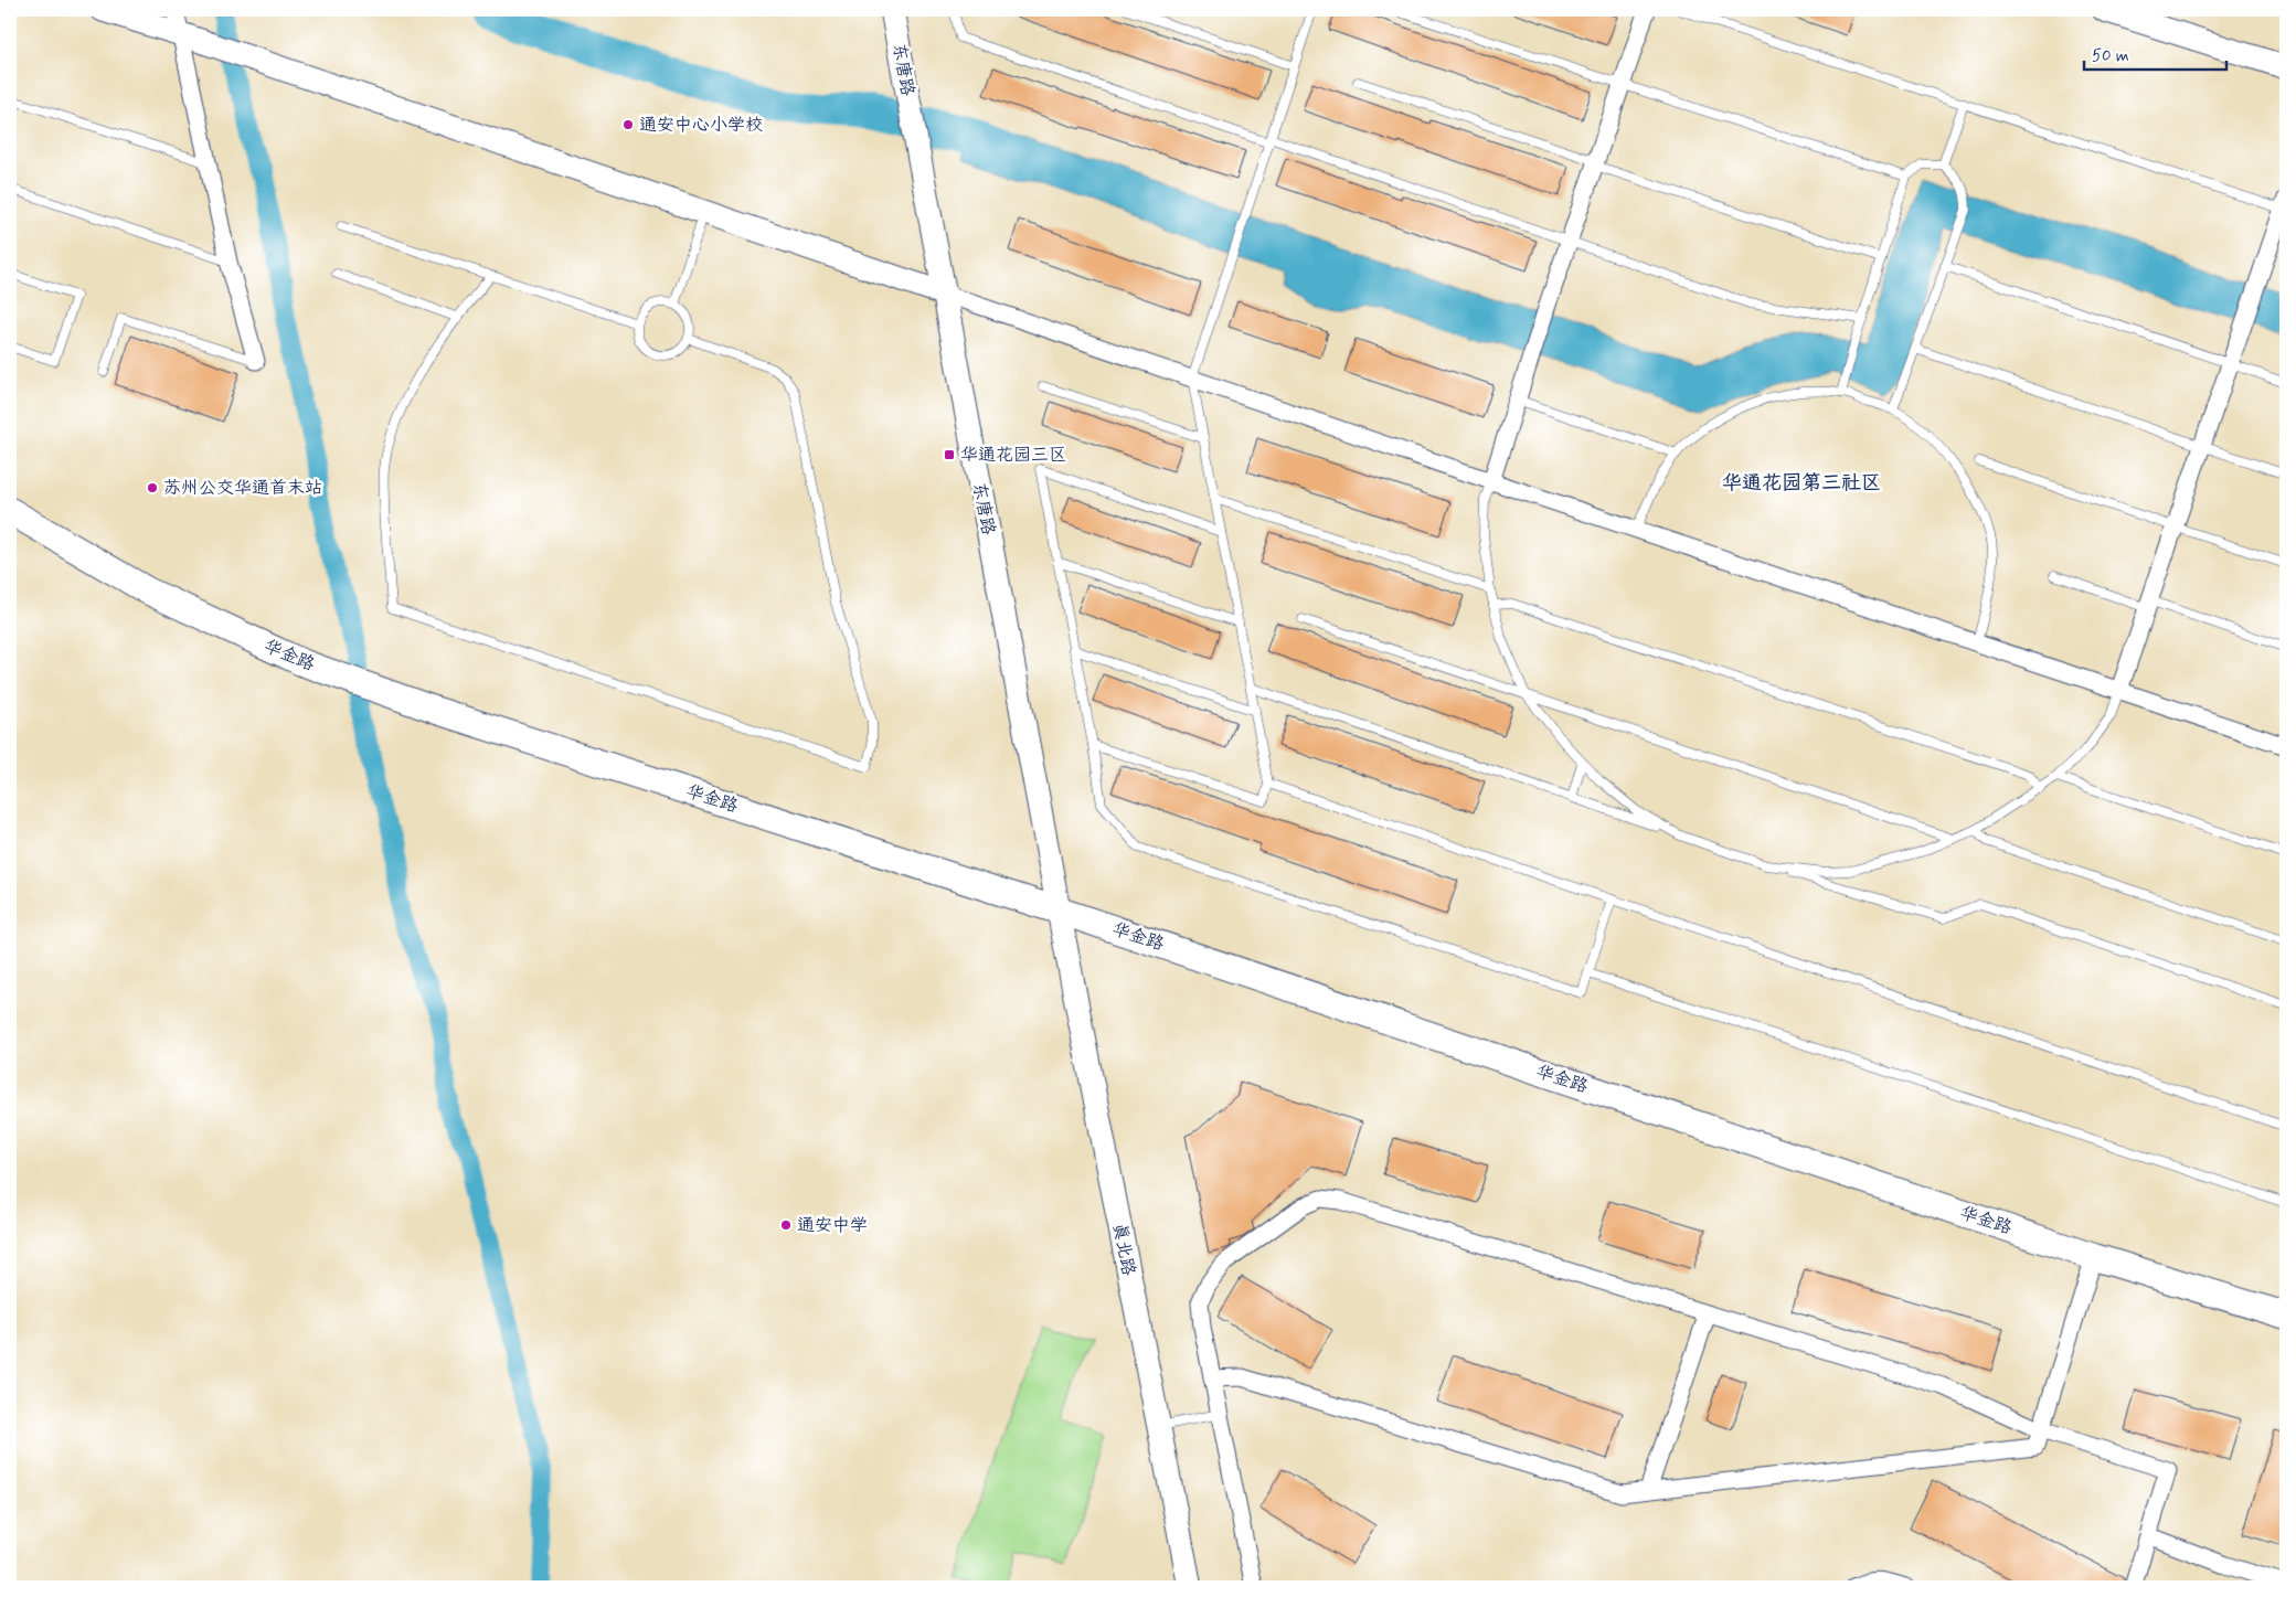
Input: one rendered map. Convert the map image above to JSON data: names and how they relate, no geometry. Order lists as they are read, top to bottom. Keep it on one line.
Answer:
{"streets":{"main road":["华金路"],"street":["东唐路","真北路"]},"crossings":[["东唐路","华金路"],["东唐路","真北路"],["华金路","真北路"]],"districts":["华通花园第三社区"],"places":{"other":["通安中心小学校","苏州公交华通首末站","通安中学"],"transit":["华通花园三区"]},"scale_bar":"50 m"}
